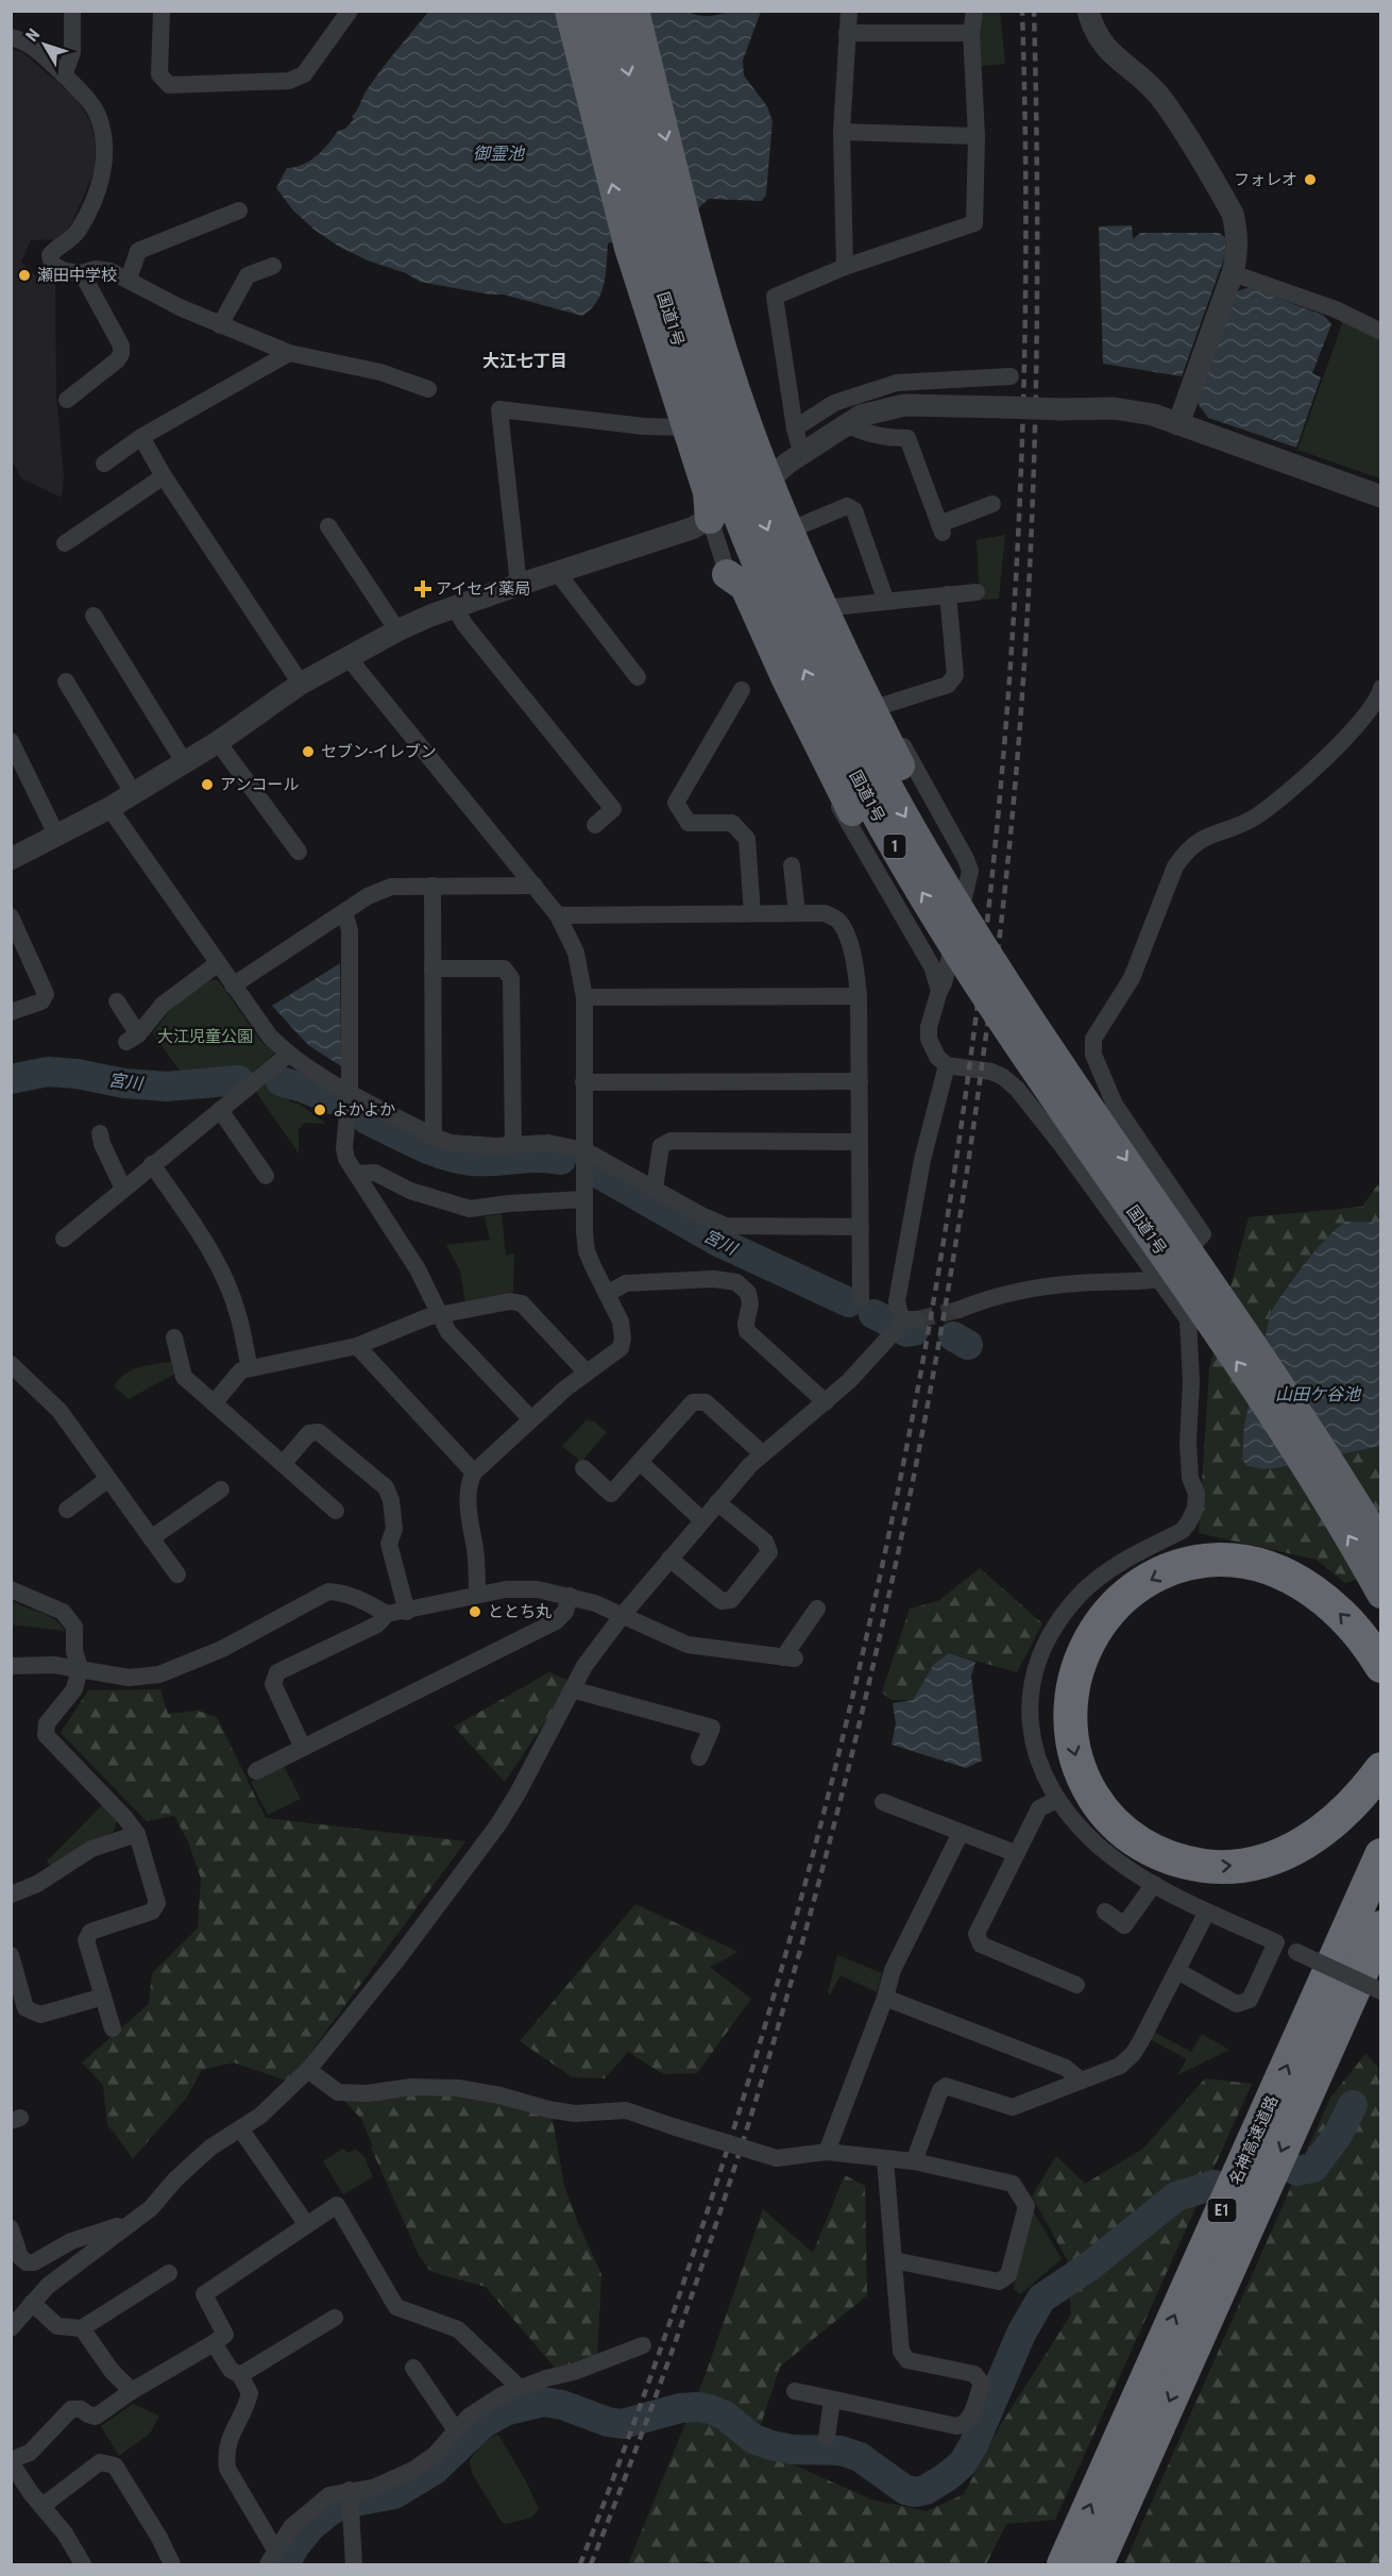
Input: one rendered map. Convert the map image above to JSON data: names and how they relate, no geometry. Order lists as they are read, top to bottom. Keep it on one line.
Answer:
{"streets":{"highway":["国道1号","1","名神高速道路","E1"]},"districts":["大江七丁目"],"water":["御霊池","宮川","山田ケ谷池"],"parks":["大江児童公園"],"places":{"other":["フォレオ","瀬田中学校","セブン-イレブン","アンコール","よかよか","ととち丸"],"health":["アイセイ薬局"]},"north":"top left"}
